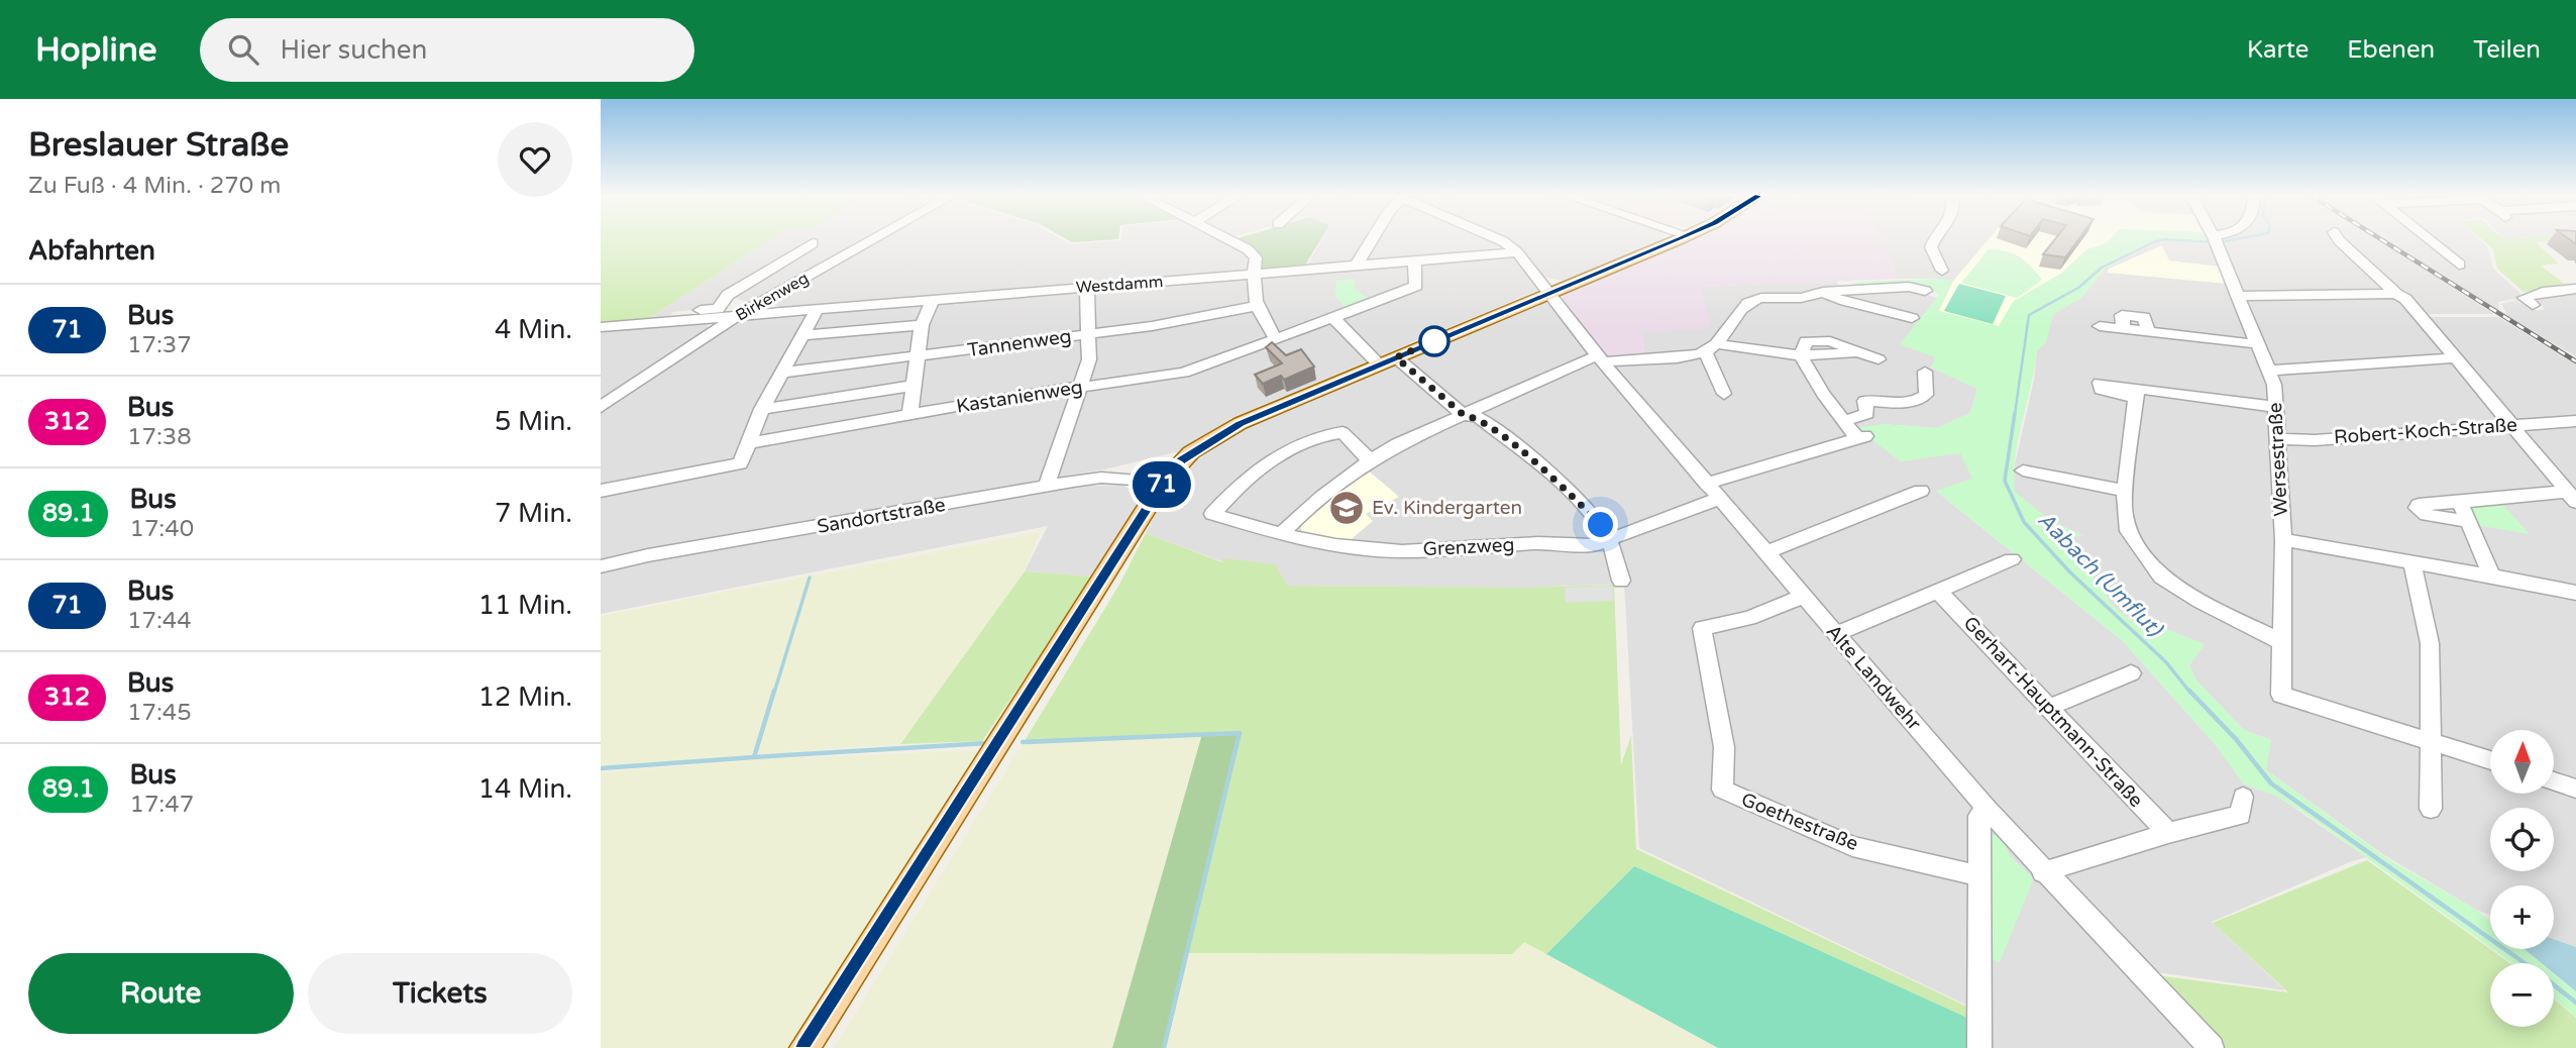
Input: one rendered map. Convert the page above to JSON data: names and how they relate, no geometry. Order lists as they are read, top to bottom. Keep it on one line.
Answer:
{"streets":{"street":["Westdamm","Birkenweg","Tannenweg","Kastanienweg","Robert-Koch-Straße","Wersestraße","Sandortstraße","Grenzweg","Alte Landwehr","Gerhart-Hauptmann-Straße","Goethestraße"]},"crossings":[["Westdamm","Birkenweg"],["Westdamm","Kastanienweg"],["Robert-Koch-Straße","Wersestraße"],["Grenzweg","Alte Landwehr"],["Alte Landwehr","Goethestraße"]],"water":["Aabach (Umflut)"],"places":{"school or university":["Ev. Kindergarten"]},"lines":["bus line 71"],"north":"top","page":{"header":"Hopline","search":"Hier suchen","nav":["Karte","Ebenen","Teilen"],"heading":[["Breslauer Straße","Zu Fuß · 4 Min. · 270 m"],"Abfahrten"],"on_map":"71","list":[{"mark":"71","name":"Bus","note":"17:37","value":"4 Min."},{"mark":"312","name":"Bus","note":"17:38","value":"5 Min."},{"mark":"89.1","name":"Bus","note":"17:40","value":"7 Min."},{"mark":"71","name":"Bus","note":"17:44","value":"11 Min."},{"mark":"312","name":"Bus","note":"17:45","value":"12 Min."},{"mark":"89.1","name":"Bus","note":"17:47","value":"14 Min."}],"map_buttons":["+","−"],"buttons":["Route","Tickets"]}}
